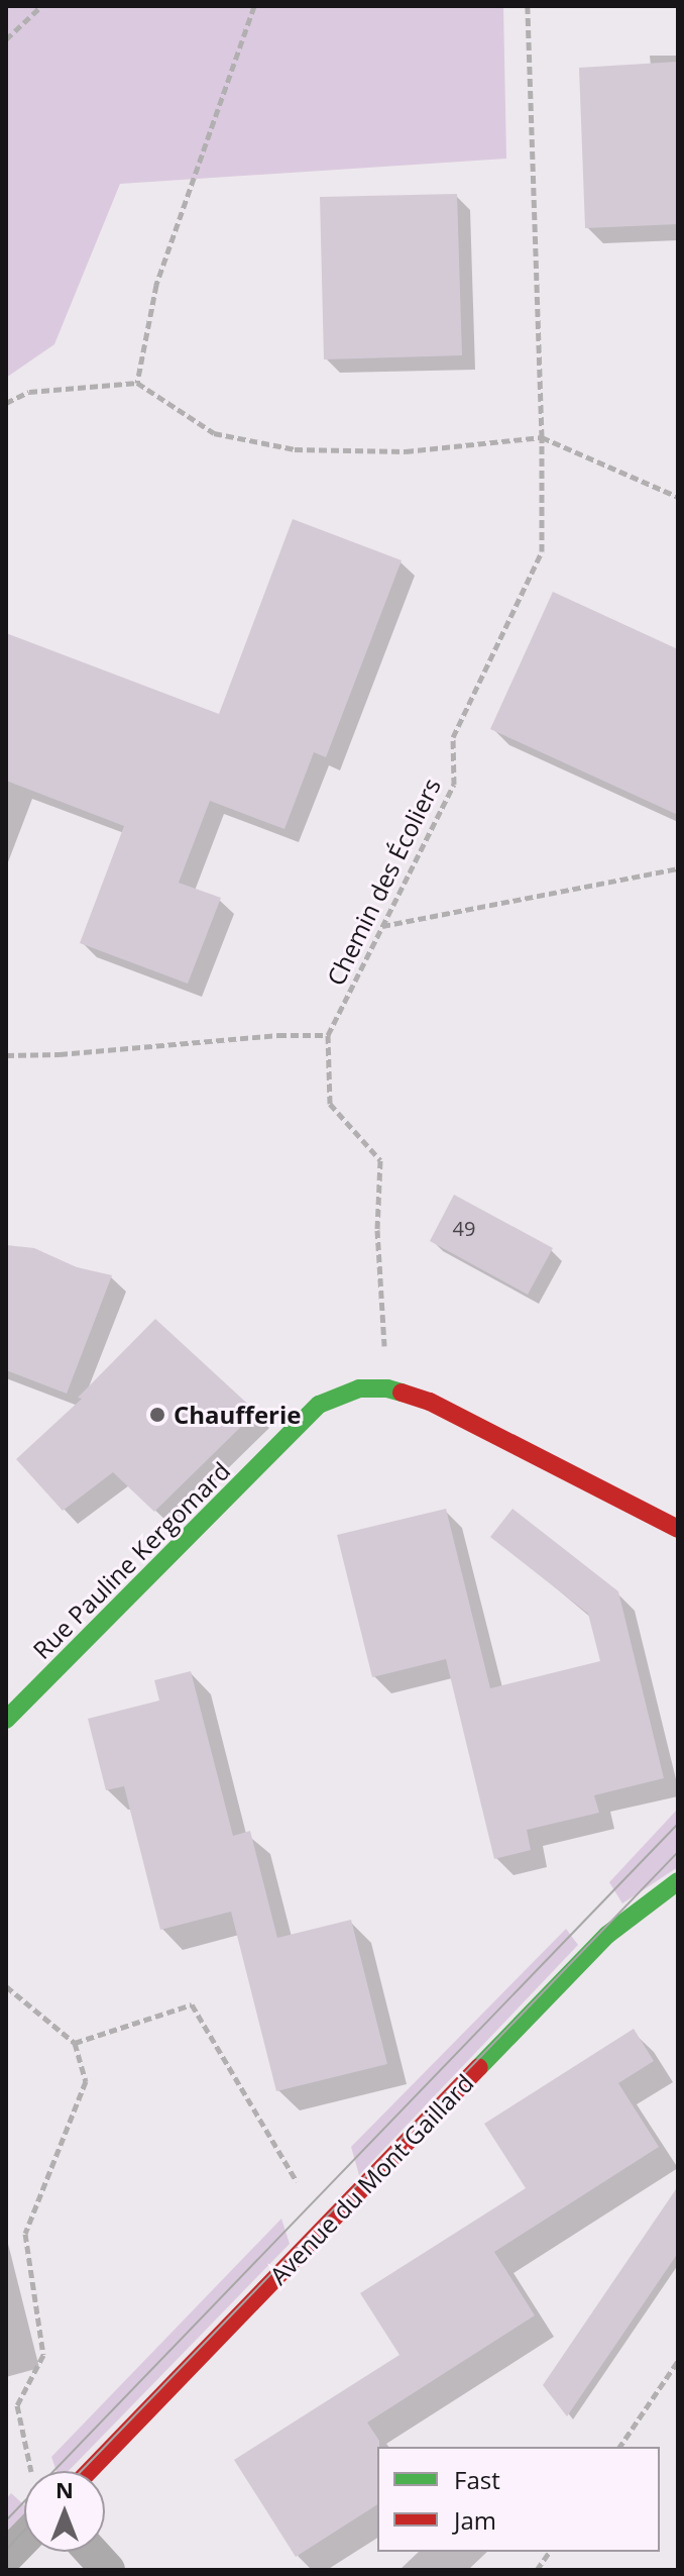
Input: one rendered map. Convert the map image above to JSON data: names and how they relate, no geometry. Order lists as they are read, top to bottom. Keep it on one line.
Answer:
{"streets":{"street":["Rue Pauline Kergomard","Avenue du Mont Gaillard"],"path":["Chemin des Écoliers"]},"places":["Chaufferie"],"house_numbers":["49"],"legend":["Fast","Jam"],"north":"top"}
